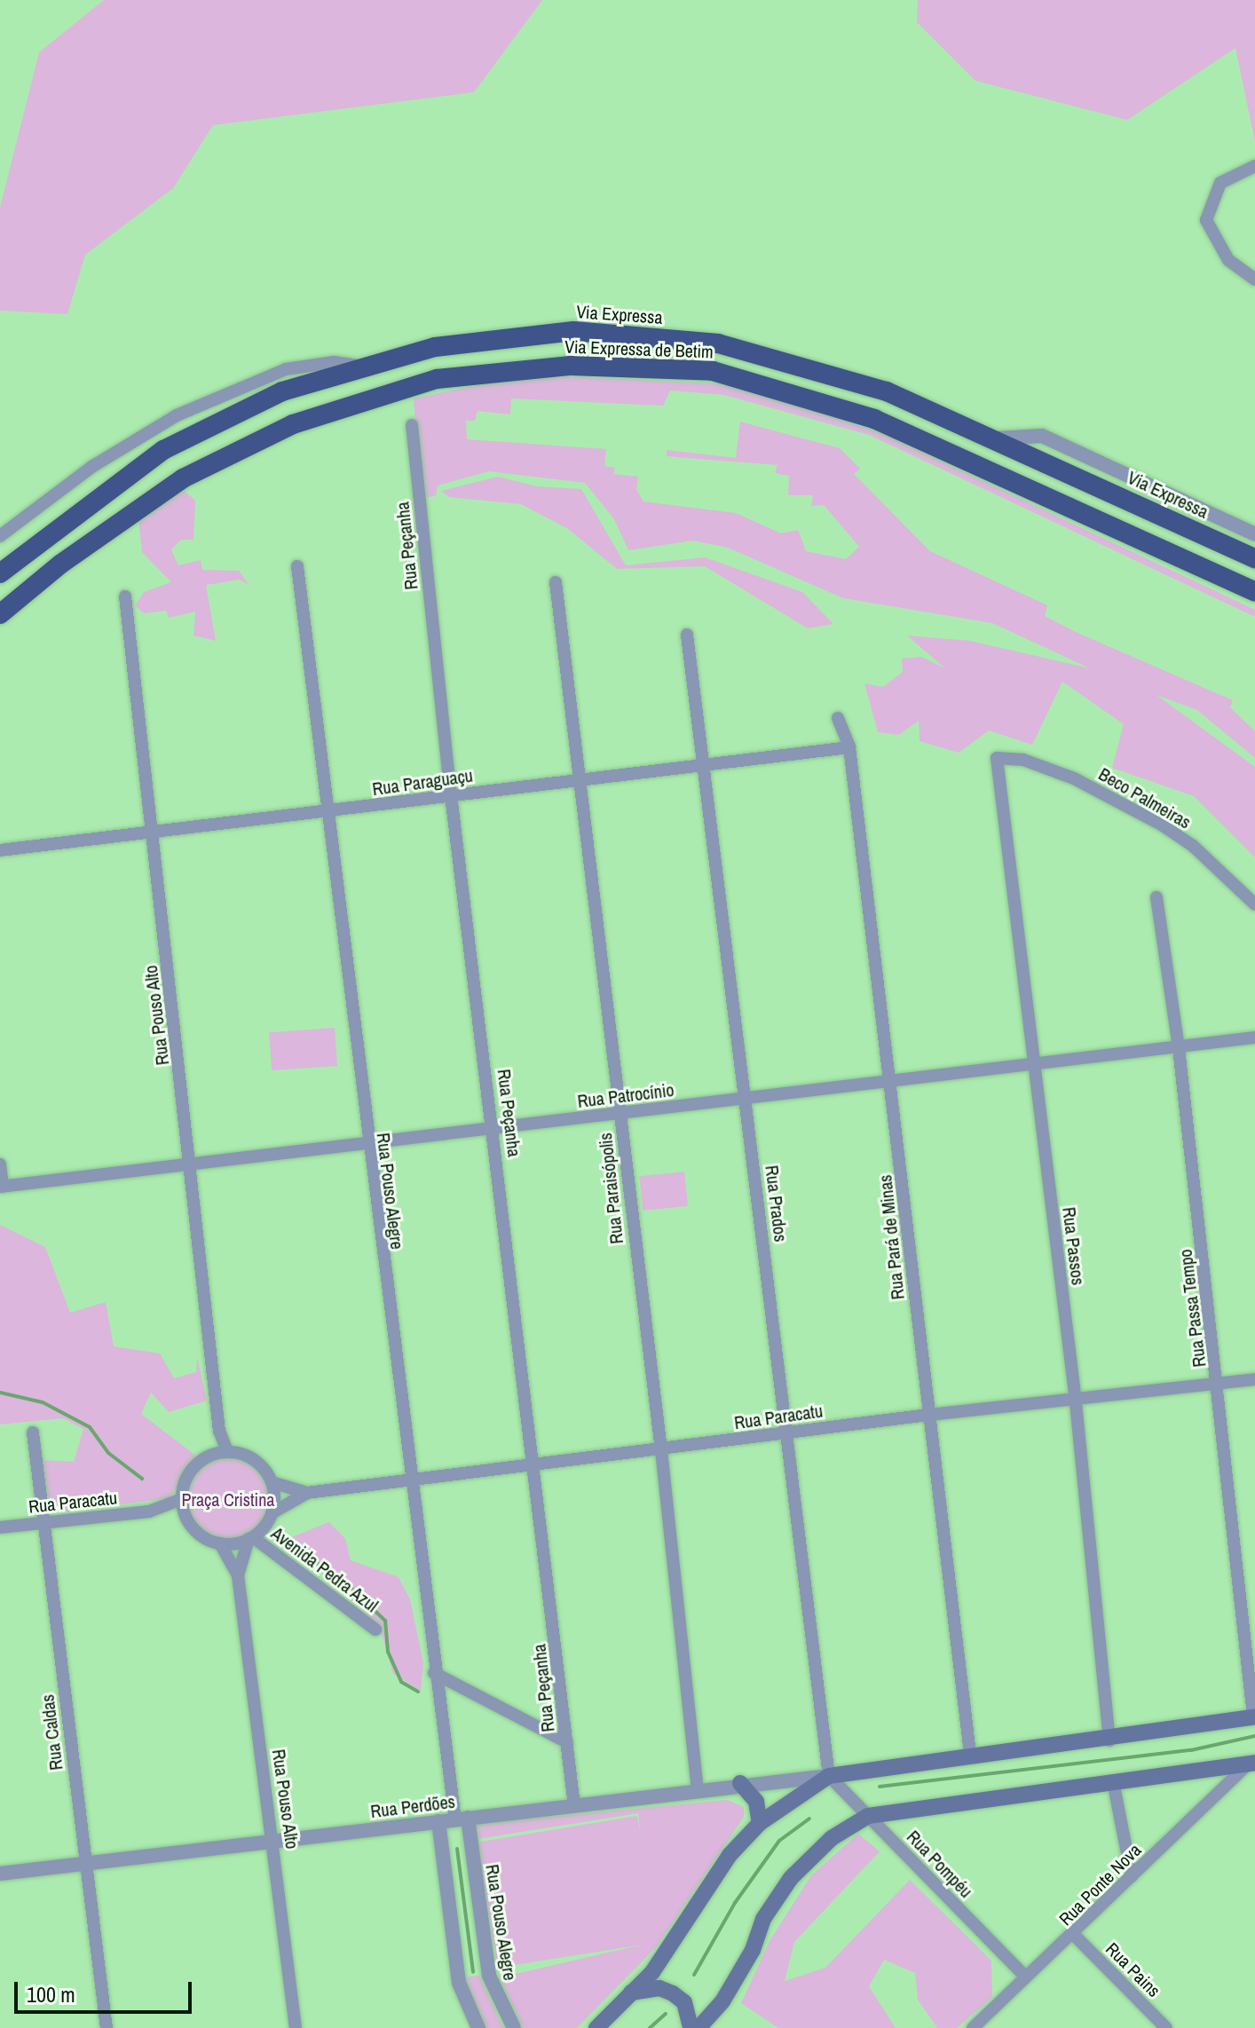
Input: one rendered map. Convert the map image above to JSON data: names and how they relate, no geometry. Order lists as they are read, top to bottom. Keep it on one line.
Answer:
{"streets":{"highway":["Via Expressa","Via Expressa de Betim"],"street":["Rua Peçanha","Rua Paraguaçu","Beco Palmeiras","Rua Pouso Alto","Rua Patrocínio","Rua Paraisópolis","Rua Pouso Alegre","Rua Prados","Rua Pará de Minas","Rua Passos","Rua Passa Tempo","Rua Paracatu","Avenida Pedra Azul","Rua Caldas","Rua Perdões","Rua Pompéu","Rua Ponte Nova","Rua Pains"]},"crossings":[["Rua Peçanha","Rua Paraguaçu"],["Rua Peçanha","Rua Patrocínio"],["Rua Peçanha","Rua Paracatu"],["Rua Peçanha","Rua Perdões"],["Rua Paraguaçu","Rua Pouso Alto"],["Rua Paraguaçu","Rua Paraisópolis"],["Rua Paraguaçu","Rua Pouso Alegre"],["Rua Paraguaçu","Rua Prados"],["Rua Paraguaçu","Rua Pará de Minas"],["Beco Palmeiras","Rua Passos"],["Rua Pouso Alto","Rua Patrocínio"],["Rua Pouso Alto","Rua Paracatu"],["Rua Pouso Alto","Avenida Pedra Azul"],["Rua Pouso Alto","Rua Perdões"],["Rua Patrocínio","Rua Paraisópolis"],["Rua Patrocínio","Rua Pouso Alegre"],["Rua Patrocínio","Rua Prados"],["Rua Patrocínio","Rua Pará de Minas"],["Rua Patrocínio","Rua Passos"],["Rua Patrocínio","Rua Passa Tempo"],["Rua Paraisópolis","Rua Paracatu"],["Rua Paraisópolis","Rua Perdões"],["Rua Pouso Alegre","Rua Paracatu"],["Rua Pouso Alegre","Rua Perdões"],["Rua Prados","Rua Paracatu"],["Rua Prados","Rua Perdões"],["Rua Prados","Rua Pompéu"],["Rua Pará de Minas","Rua Paracatu"],["Rua Passos","Rua Paracatu"],["Rua Passa Tempo","Rua Paracatu"],["Rua Paracatu","Avenida Pedra Azul"],["Rua Paracatu","Rua Caldas"],["Rua Caldas","Rua Perdões"],["Rua Perdões","Rua Pompéu"],["Rua Pompéu","Rua Ponte Nova"],["Rua Ponte Nova","Rua Pains"]],"parks":["Praça Cristina"],"scale_bar":"100 m"}
